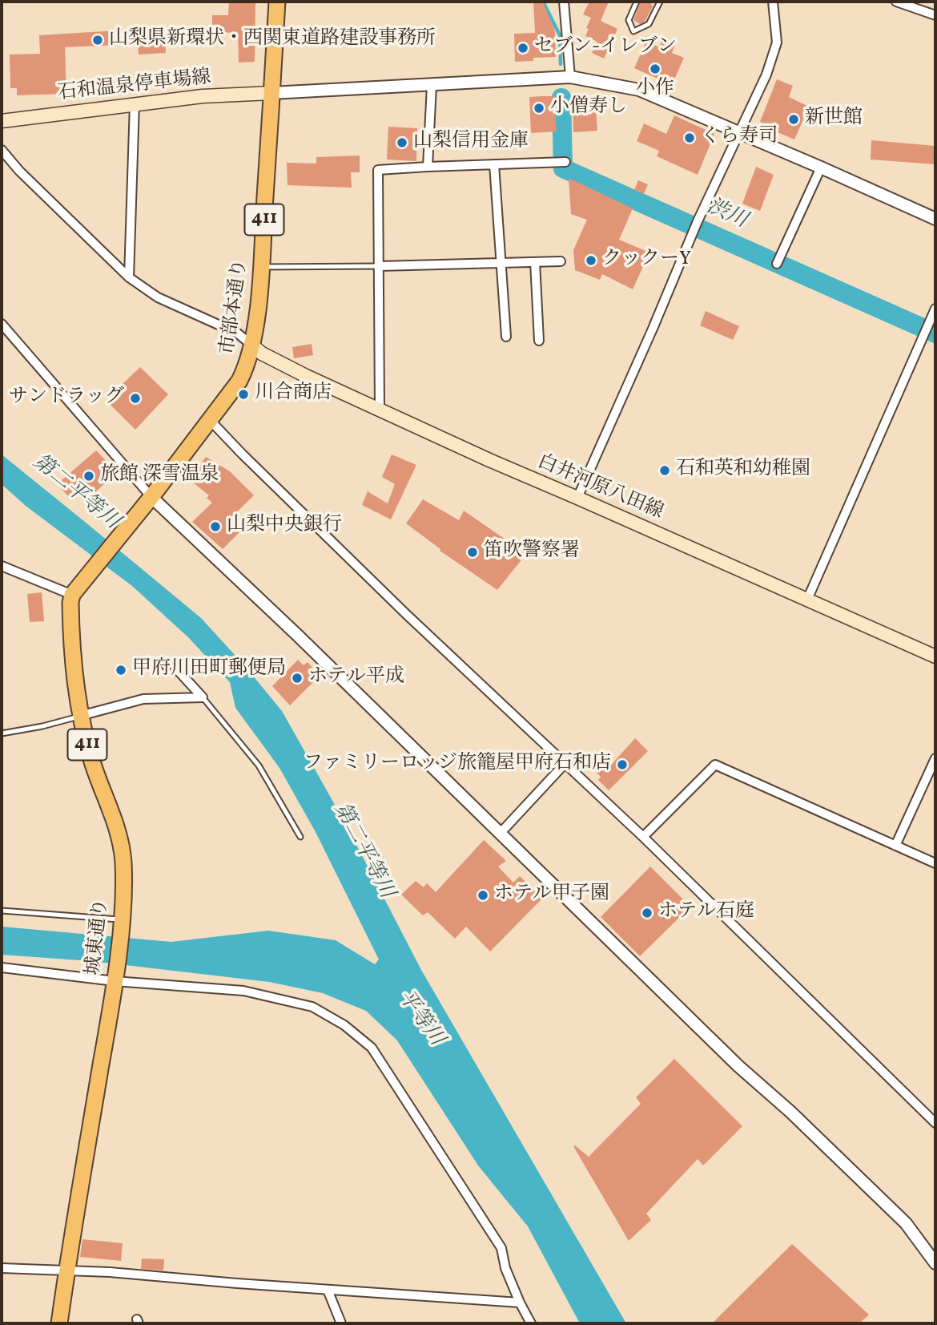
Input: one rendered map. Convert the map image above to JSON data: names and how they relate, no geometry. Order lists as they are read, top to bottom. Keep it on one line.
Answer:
{"streets":{"highway":["411","市部本通り","城東通り"],"main road":["石和温泉停車場線","白井河原八田線"]},"crossings":[["石和温泉停車場線","市部本通り"],["市部本通り","白井河原八田線"],["市部本通り","城東通り"]],"water":["渋川","第二平等川","平等川"],"places":["山梨県新環状・西関東道路建設事務所","セブン-イレブン","小作","小僧寿し","新世館","くら寿司","山梨信用金庫","クックーY","川合商店","サンドラッグ","石和英和幼稚園","旅館 深雪温泉","山梨中央銀行","笛吹警察署","甲府川田町郵便局","ホテル平成","ファミリーロッジ旅籠屋甲府石和店","ホテル甲子園","ホテル石庭"]}
